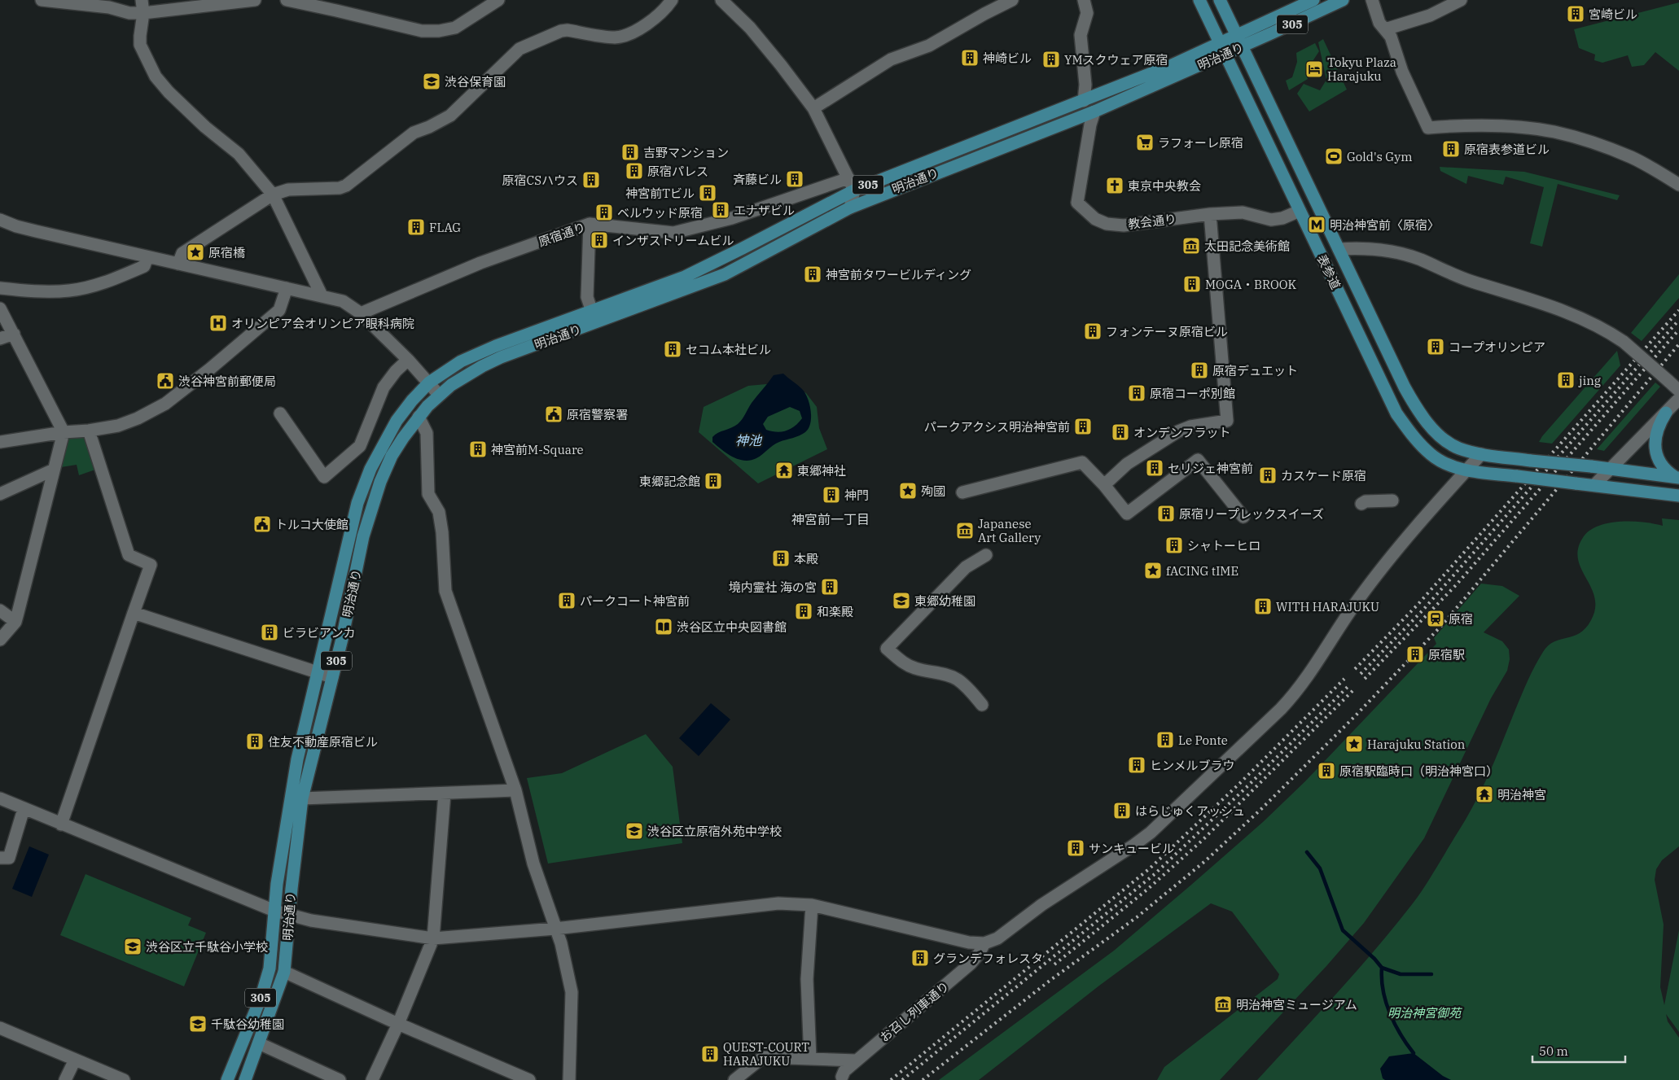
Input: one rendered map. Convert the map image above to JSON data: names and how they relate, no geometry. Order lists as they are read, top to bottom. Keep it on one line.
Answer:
{"streets":{"main road":["305","明治通り","表参道"],"street":["教会通り","原宿通り","お召し列車通り"]},"crossings":[["明治通り","教会通り"],["明治通り","表参道"],["教会通り","表参道"]],"districts":["神宮前一丁目"],"water":["神池"],"parks":["明治神宮御苑"],"places":{"building":["宮崎ビル","神崎ビル","YMスクウェア原宿","原宿表参道ビル","吉野マンション","原宿パレス","斉藤ビル","原宿CSハウス","神宮前Tビル","エナザビル","ベルウッド原宿","FLAG","インザストリームビル","神宮前タワービルディング","MOGA・BROOK","フォンテーヌ原宿ビル","コープオリンピア","セコム本社ビル","原宿デュエット","jing","原宿コーポ別館","パークアクシス明治神宮前","オンデンフラット","神宮前M-Square","セリジェ神宮前","カスケード原宿","東郷記念館","神門","原宿リープレックスイーズ","シャトーヒロ","本殿","境内霊社 海の宮","パークコート神宮前","WITH HARAJUKU","和楽殿","ビラビアンカ","原宿駅","Le Ponte","住友不動産原宿ビル","ヒンメルブラウ","原宿駅臨時口（明治神宮口）","はらじゅくアッシュ","サンキュービル","グランデフォレスタ","QUEST-COURT HARAJUKU"],"hotel":["Tokyu Plaza Harajuku"],"school or university":["渋谷保育園","東郷幼稚園","渋谷区立原宿外苑中学校","渋谷区立千駄谷小学校","千駄谷幼稚園"],"supermarket":["ラフォーレ原宿"],"sports":["Gold's Gym"],"church":["東京中央教会"],"metro station":["明治神宮前〈原宿〉"],"museum":["太田記念美術館","Japanese Art Gallery","明治神宮ミュージアム"],"place":["原宿橋","殉國","fACING tIME","Harajuku Station"],"hospital":["オリンピア会オリンピア眼科病院"],"public building":["渋谷神宮前郵便局","原宿警察署","トルコ大使館"],"temple":["東郷神社","明治神宮"],"station":["原宿"],"library":["渋谷区立中央図書館"]},"scale_bar":"50 m"}
